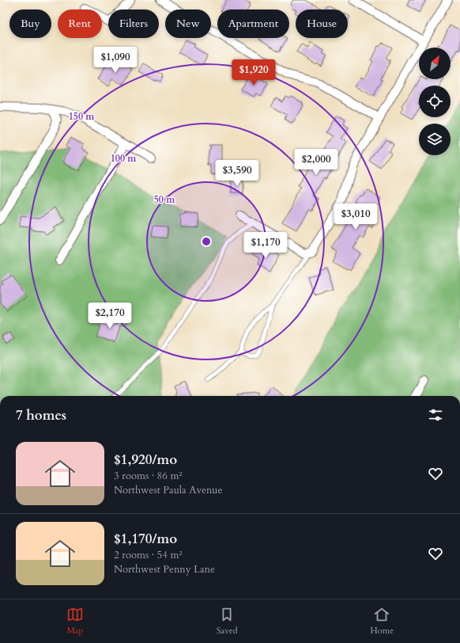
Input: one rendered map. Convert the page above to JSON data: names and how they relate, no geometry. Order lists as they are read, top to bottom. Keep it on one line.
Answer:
{"north":"top right","page":{"chip":["Buy","Rent","Filters","New","Apartment","House"],"price":["$1,090","$1,920","$2,000","$3,590","$3,010","$1,170","$2,170"],"heading":"7 homes","list":[{"name":"$1,920/mo","note":"3 rooms · 86 m² · Northwest Paula Avenue"},{"name":"$1,170/mo","note":"2 rooms · 54 m² · Northwest Penny Lane"}],"tabs":["Map","Saved","Home"]},"rings":["150 m","100 m","50 m"]}
